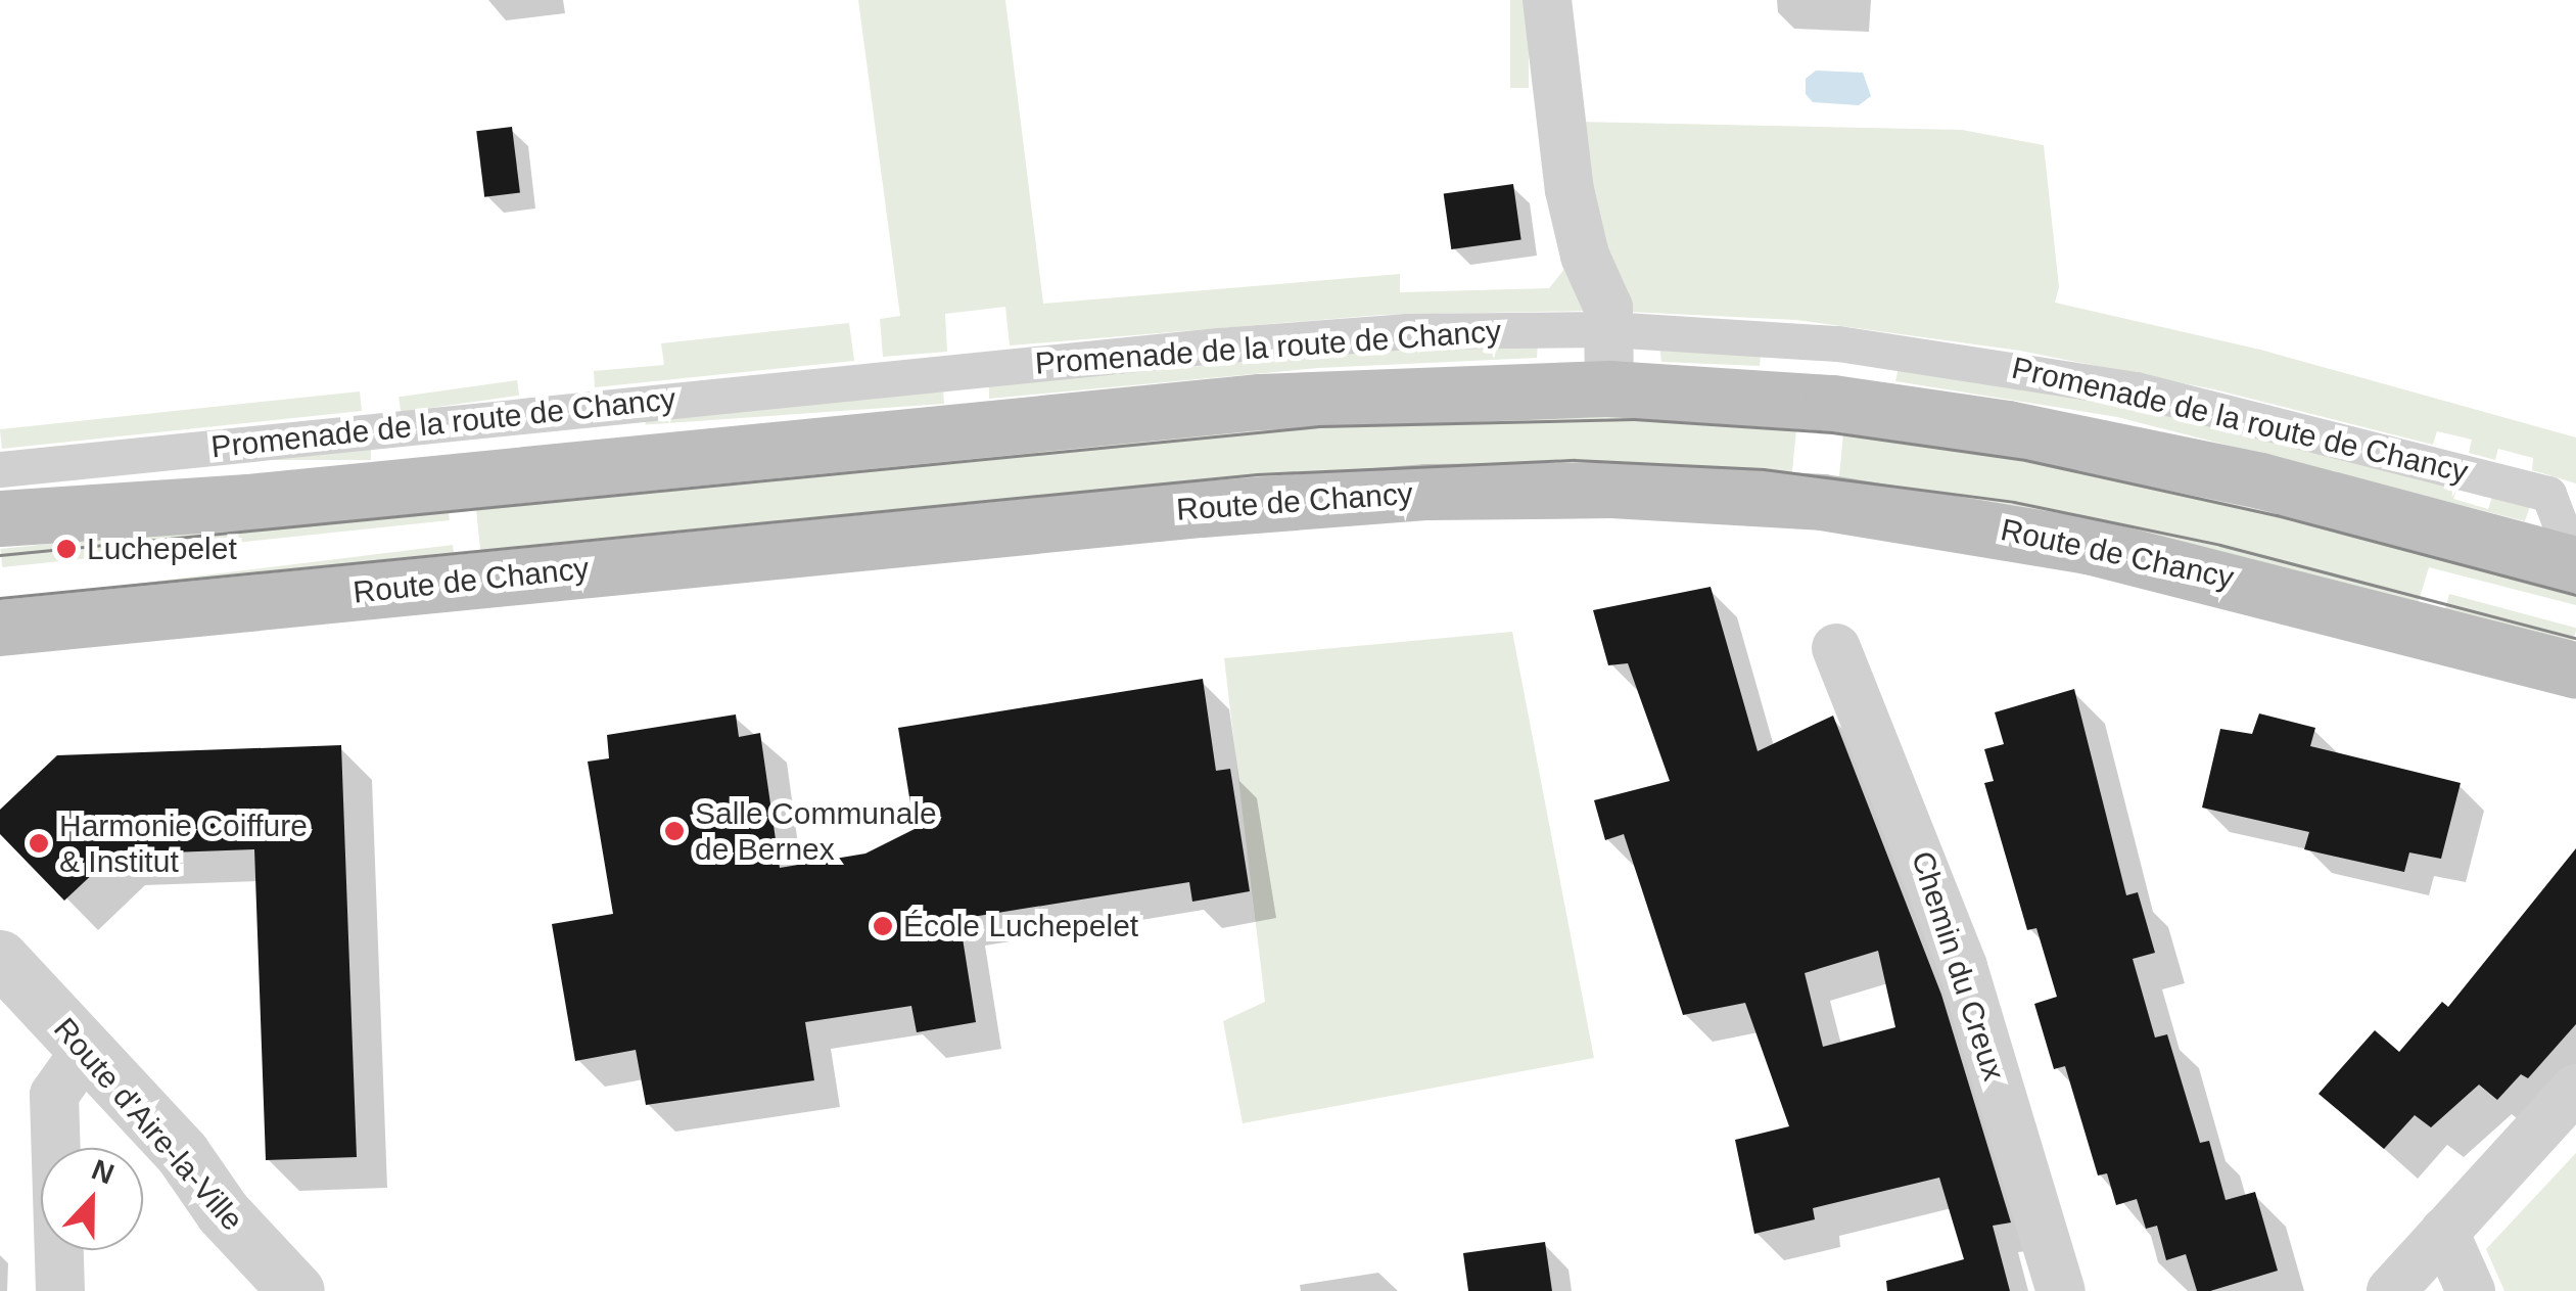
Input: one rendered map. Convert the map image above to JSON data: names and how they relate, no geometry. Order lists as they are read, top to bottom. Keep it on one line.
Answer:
{"streets":{"main road":["Route de Chancy"],"street":["Promenade de la route de Chancy","Chemin du Creux","Route d'Aire-la-Ville"]},"places":["Luchepelet","Salle Communale de Bernex","Harmonie Coiffure & Institut","École Luchepelet"],"north":"top"}
